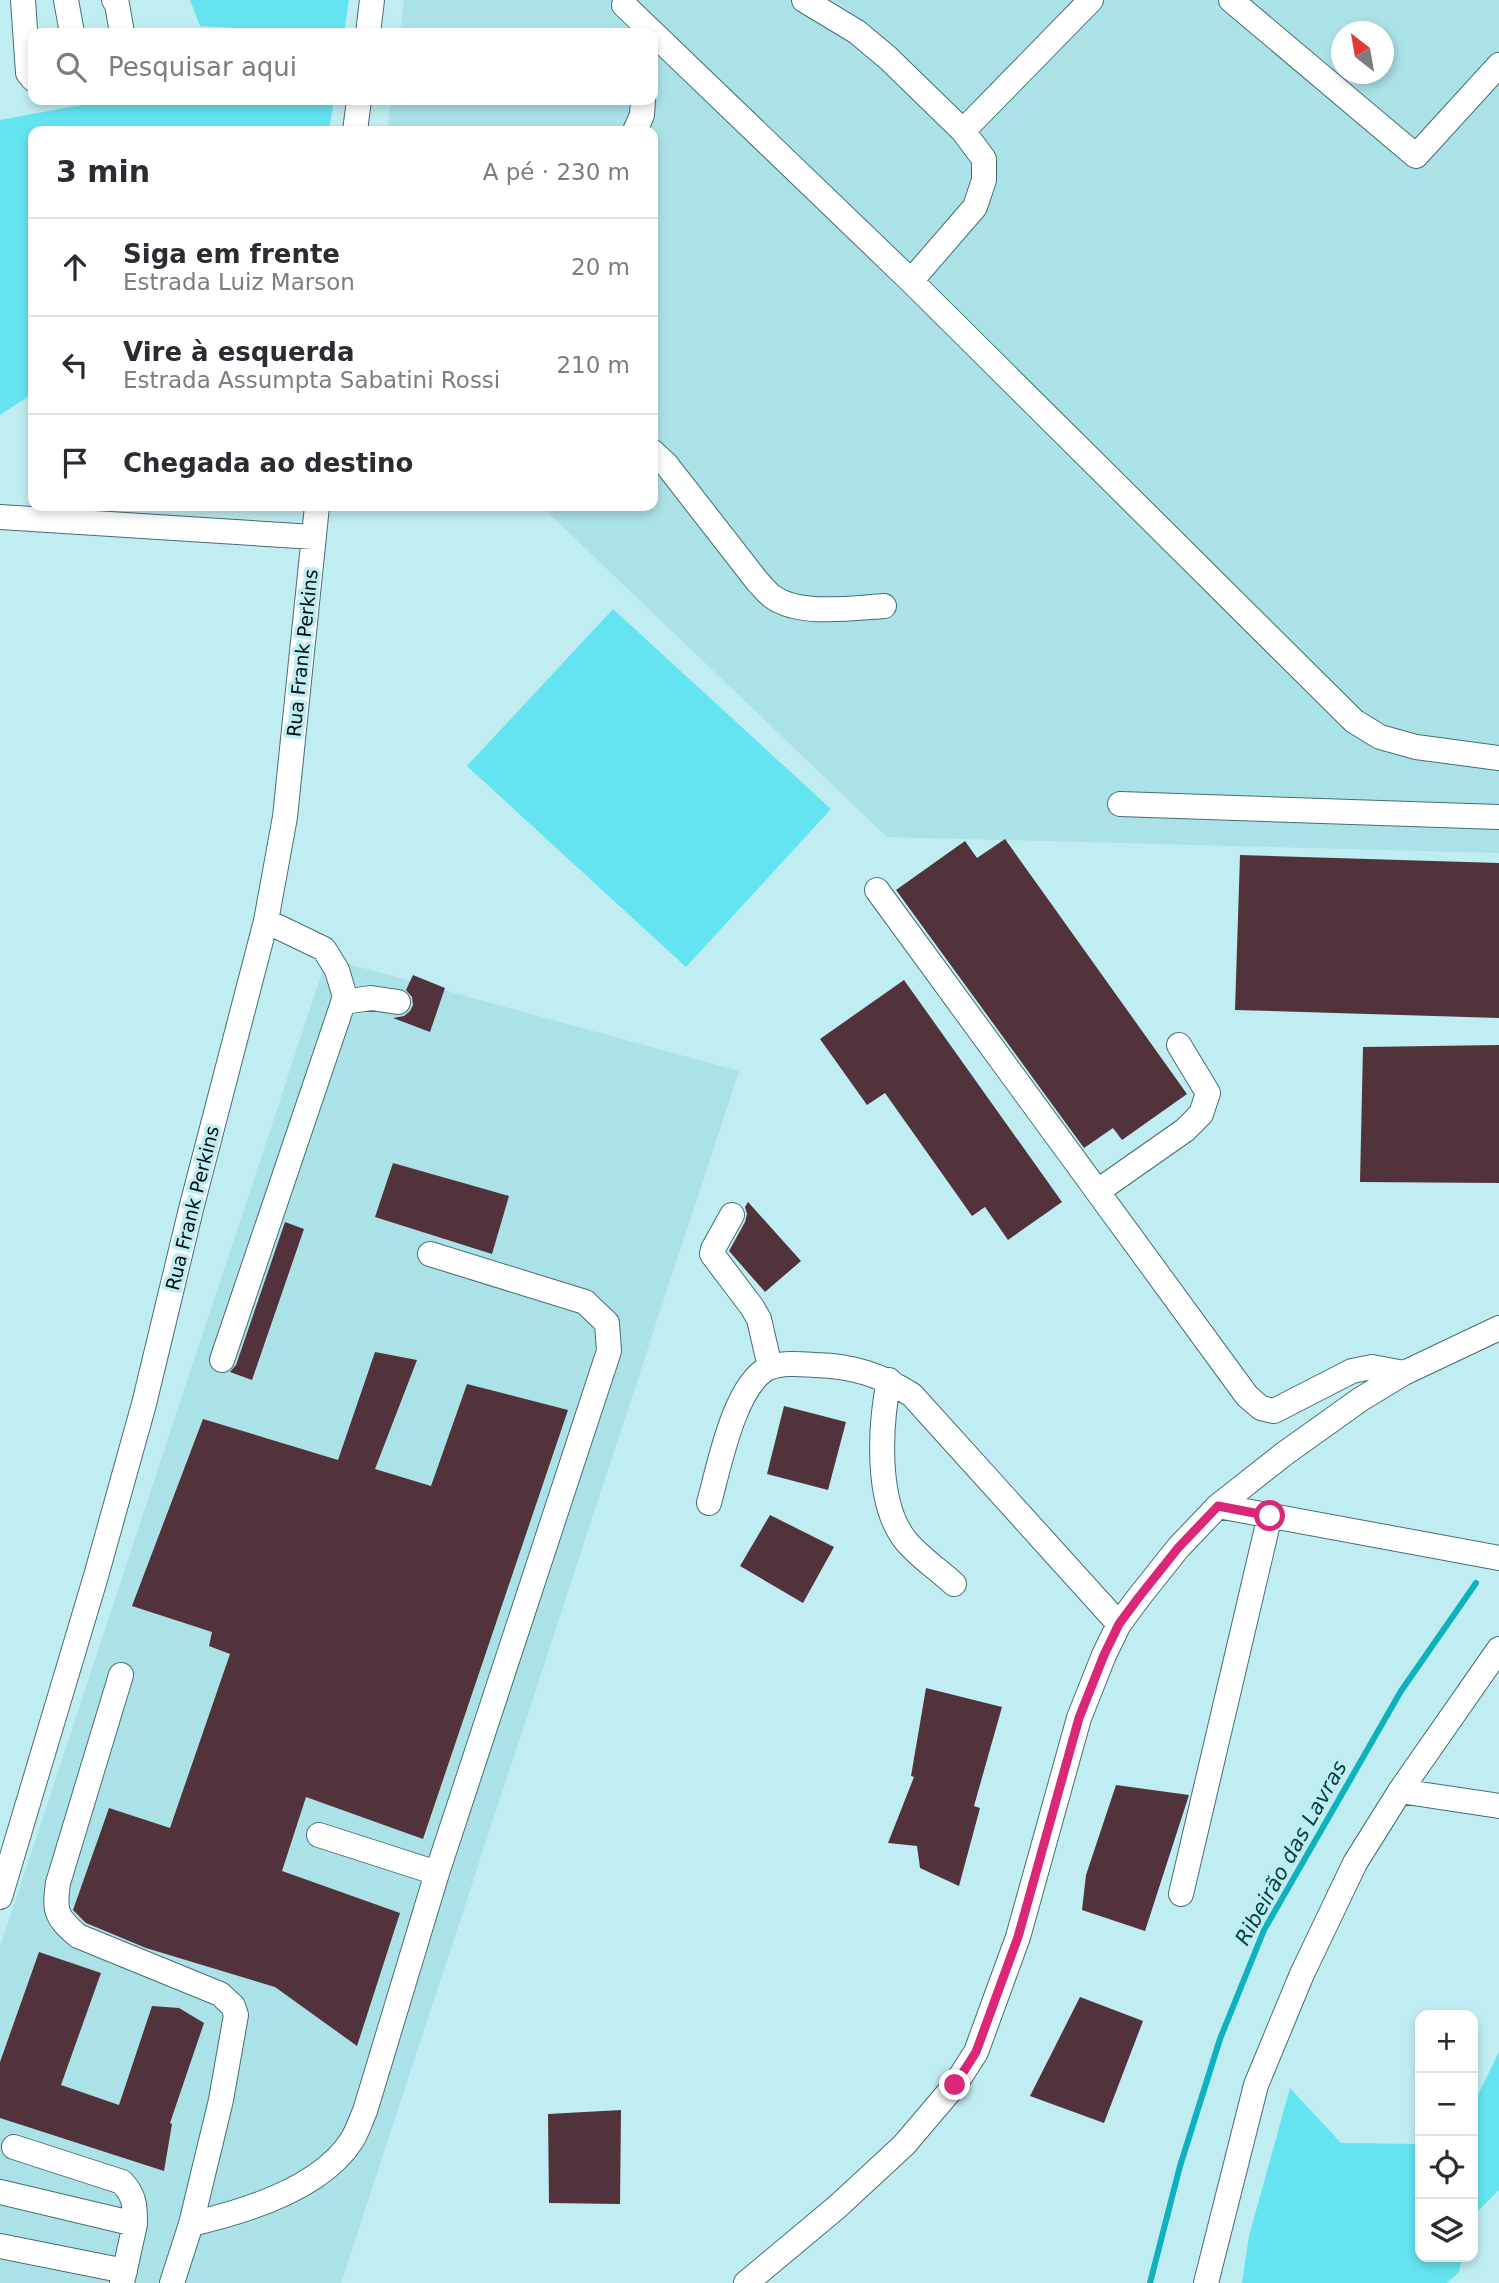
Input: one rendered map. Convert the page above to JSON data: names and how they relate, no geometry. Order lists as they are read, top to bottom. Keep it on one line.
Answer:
{"streets":{"street":["Rua Frank Perkins"]},"water":["Ribeirão das Lavras"],"north":"top left","page":{"search":"Pesquisar aqui","heading":["3 min","A pé · 230 m"],"list":[["Siga em frente","Estrada Luiz Marson","20 m"],["Vire à esquerda","Estrada Assumpta Sabatini Rossi","210 m"],"Chegada ao destino"],"map_buttons":["+","−"]}}
